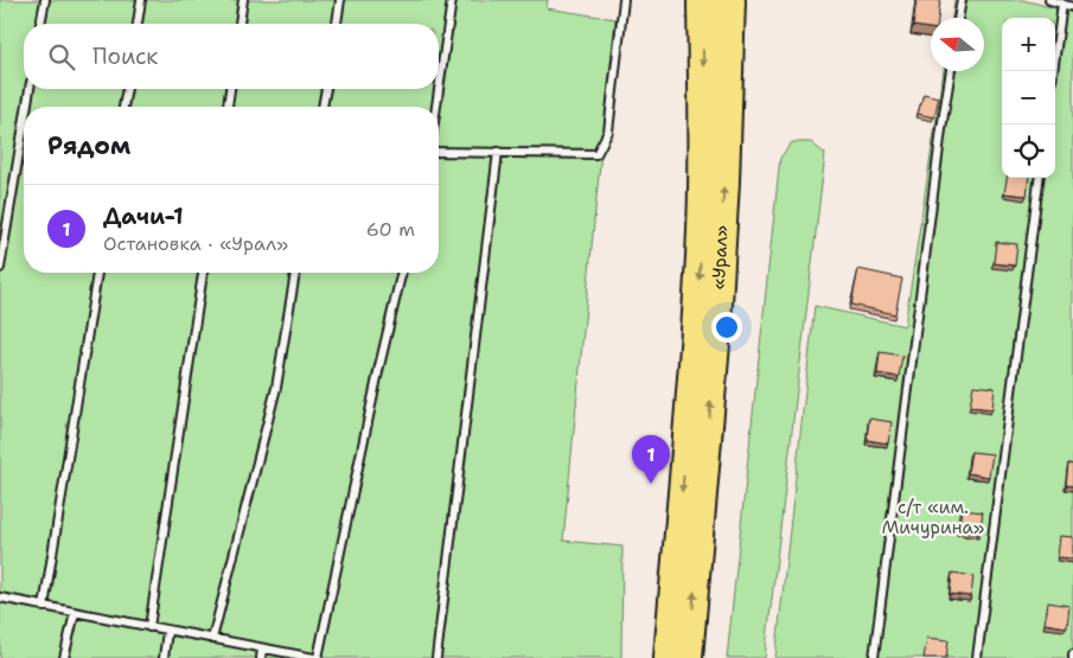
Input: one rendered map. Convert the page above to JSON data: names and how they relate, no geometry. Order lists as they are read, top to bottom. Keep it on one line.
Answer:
{"streets":{"highway":["«Урал»"]},"parks":["с/т «им. Мичурина»"],"north":"left","page":{"map_buttons":["+","−"],"search":"Поиск","heading":"Рядом","list":[{"mark":"1","name":"Дачи-1","note":"Остановка · «Урал»","value":"60 m"}],"pins":"1"}}
